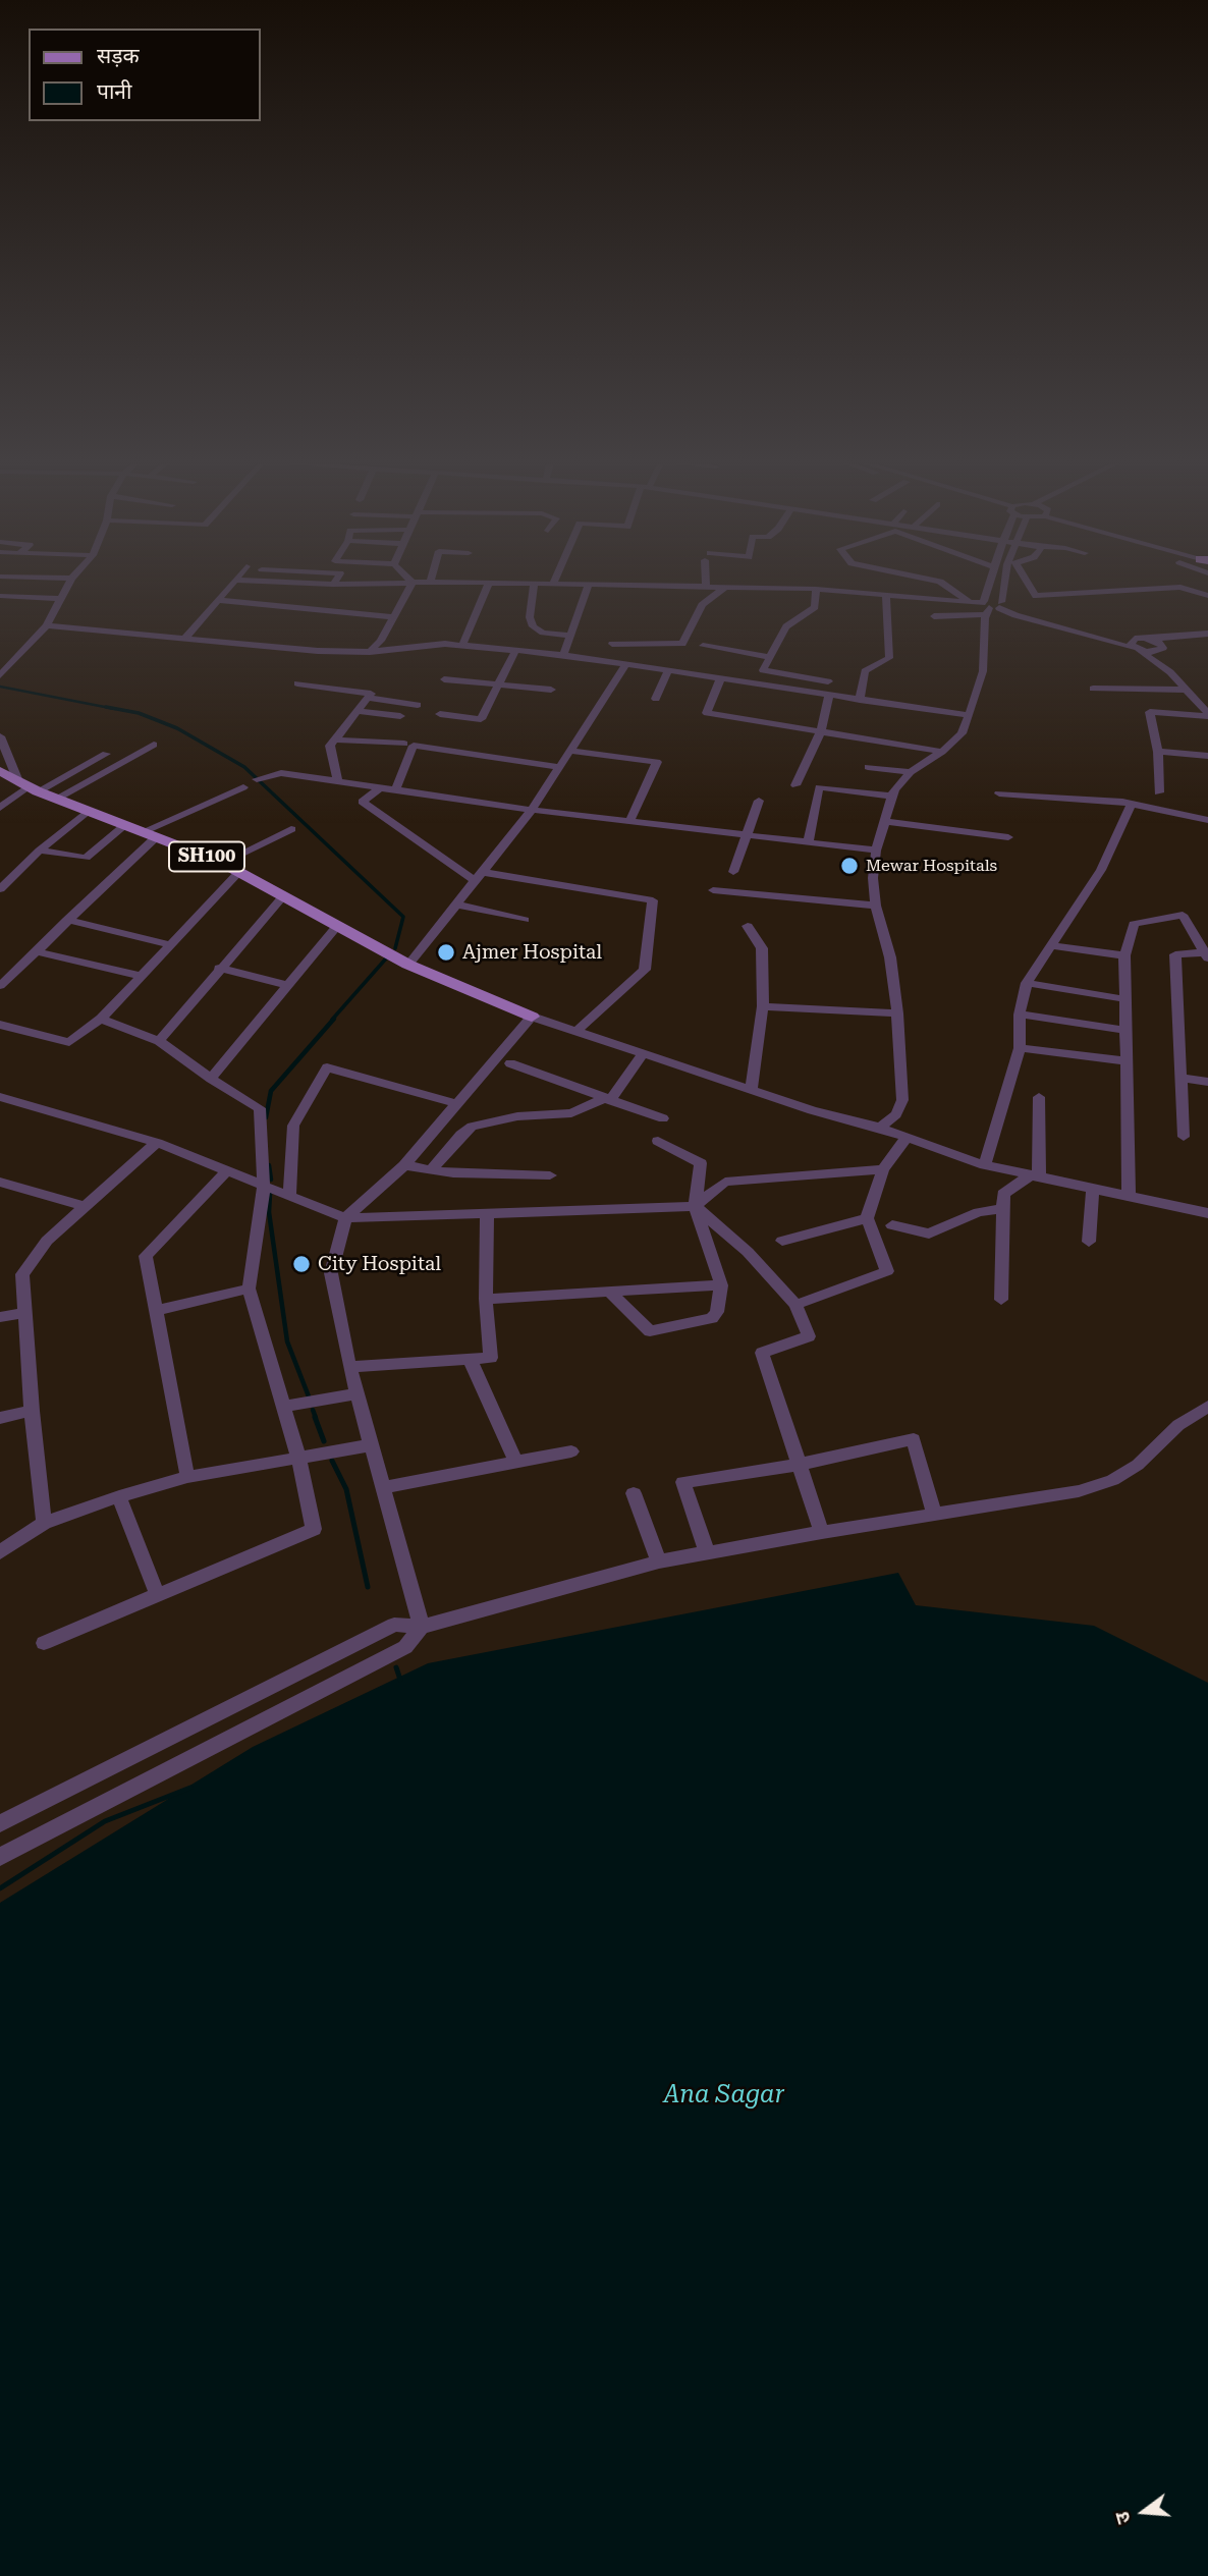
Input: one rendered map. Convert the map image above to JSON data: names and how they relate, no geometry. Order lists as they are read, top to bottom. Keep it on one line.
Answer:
{"streets":{"main road":["SH100"]},"water":["Ana Sagar"],"places":["Mewar Hospitals","Ajmer Hospital","City Hospital"],"legend":["सड़क","पानी"],"north":"left"}
